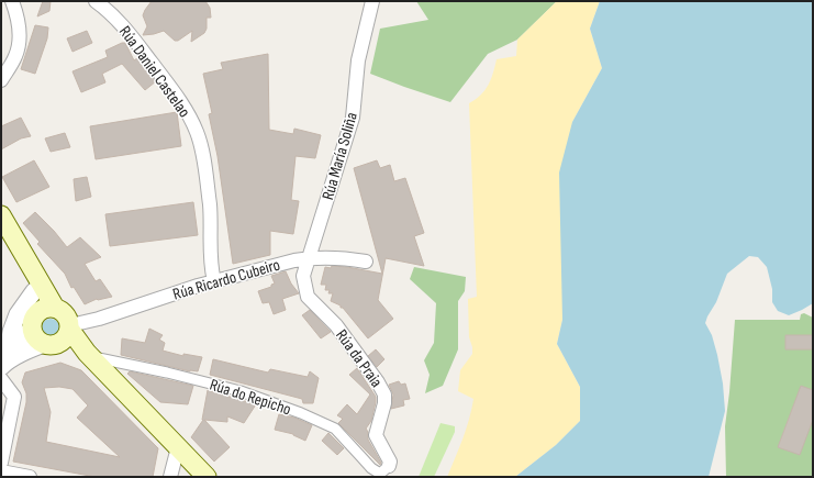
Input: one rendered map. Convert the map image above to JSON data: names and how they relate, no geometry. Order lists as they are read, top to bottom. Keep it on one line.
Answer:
{"streets":{"street":["Rúa Daniel Castelao","Rúa María Soliña","Rúa Ricardo Cubeiro","Rúa da Praia","Rúa do Repicho"]},"crossings":[["Rúa Daniel Castelao","Rúa Ricardo Cubeiro"],["Rúa María Soliña","Rúa Ricardo Cubeiro"],["Rúa María Soliña","Rúa da Praia"],["Rúa Ricardo Cubeiro","Rúa da Praia"],["Rúa da Praia","Rúa do Repicho"]]}
